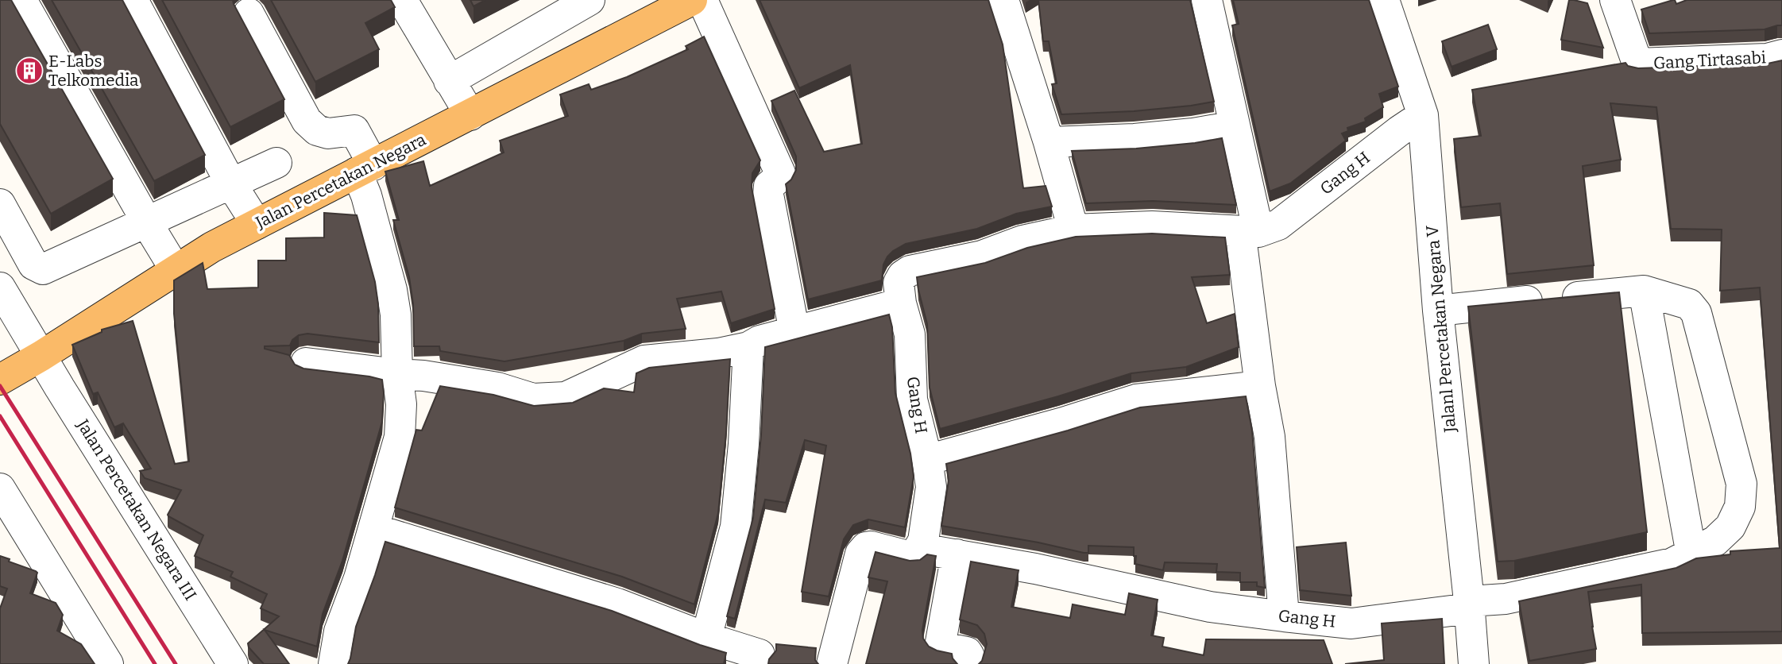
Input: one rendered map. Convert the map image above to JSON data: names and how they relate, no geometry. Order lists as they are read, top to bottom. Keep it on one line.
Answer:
{"streets":{"main road":["Jalan Percetakan Negara"],"street":["Gang Tirtasabi","Gang H","Jalanl Percetakan Negara V","Jalan Percetakan Negara III"]},"crossings":[["Gang H","Jalanl Percetakan Negara V"],["Jalan Percetakan Negara","Jalan Percetakan Negara III"]],"places":{"building":["E-Labs Telkomedia"]}}
